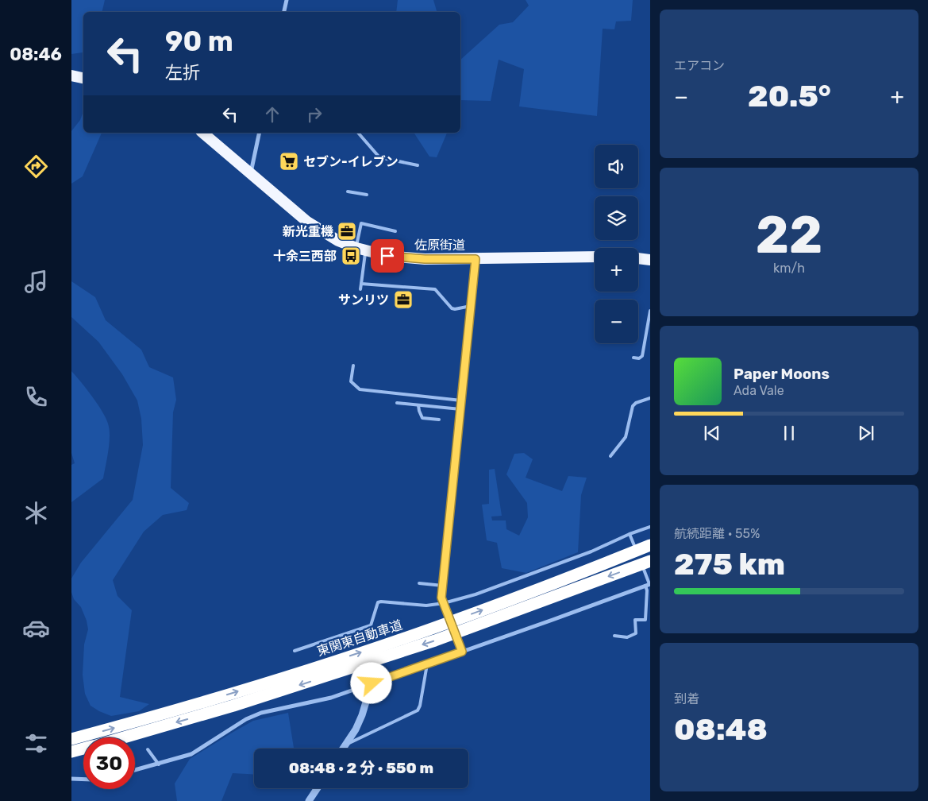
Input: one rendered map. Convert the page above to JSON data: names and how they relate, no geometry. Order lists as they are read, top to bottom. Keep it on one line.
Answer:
{"streets":{"highway":["佐原街道","東関東自動車道"]},"places":{"supermarket":["セブン-イレブン"],"office":["新光重機","サンリツ"],"bus stop":["十余三西部"]},"page":{"tabs":"08:46","tile":["エアコン",["22","km/h"],["航続距離 · 55%","275 km"],["到着","08:48"]],"turn":["90 m","左折"],"heat":["−","20.5°","+"],"map_buttons":["+","−"],"song":["Paper Moons","Ada Vale"],"limit":"30","trip":"08:48 · 2 分 · 550 m"}}
